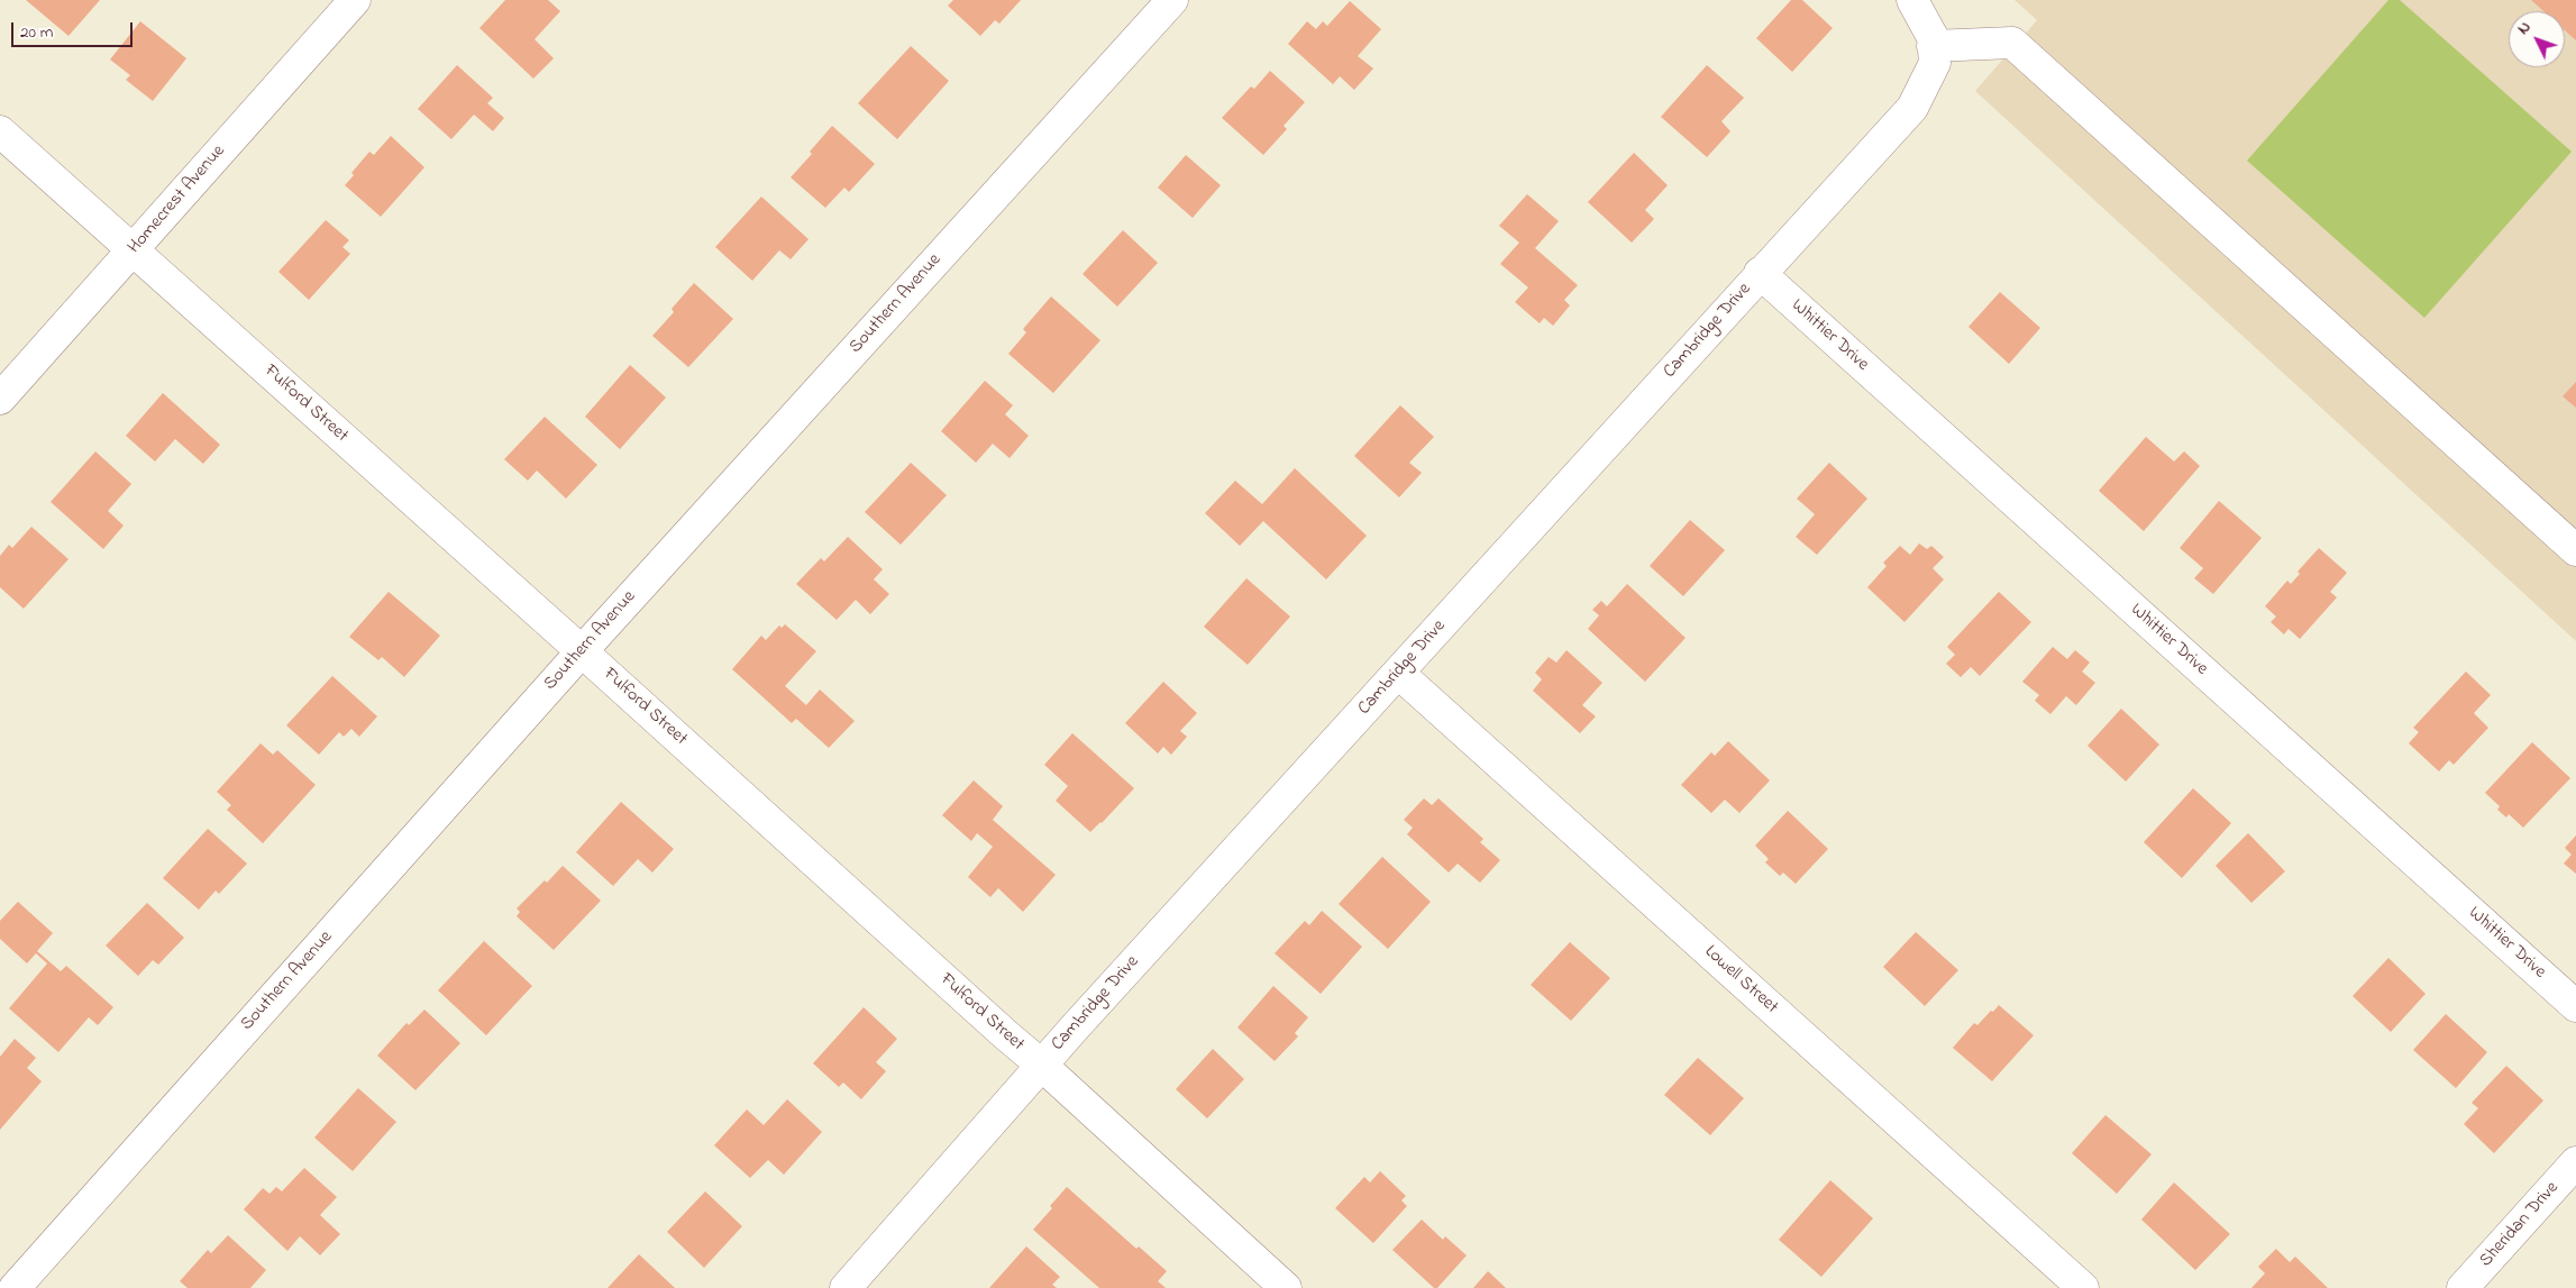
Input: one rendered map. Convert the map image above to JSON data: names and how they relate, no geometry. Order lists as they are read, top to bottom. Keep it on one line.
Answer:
{"streets":{"street":["Homecrest Avenue","Southern Avenue","Cambridge Drive","Whittier Drive","Fulford Street","Lowell Street","Sheridan Drive"]},"crossings":[["Homecrest Avenue","Fulford Street"],["Southern Avenue","Fulford Street"],["Cambridge Drive","Whittier Drive"],["Cambridge Drive","Fulford Street"],["Cambridge Drive","Lowell Street"]],"scale_bar":"20 m","north":"top left"}
